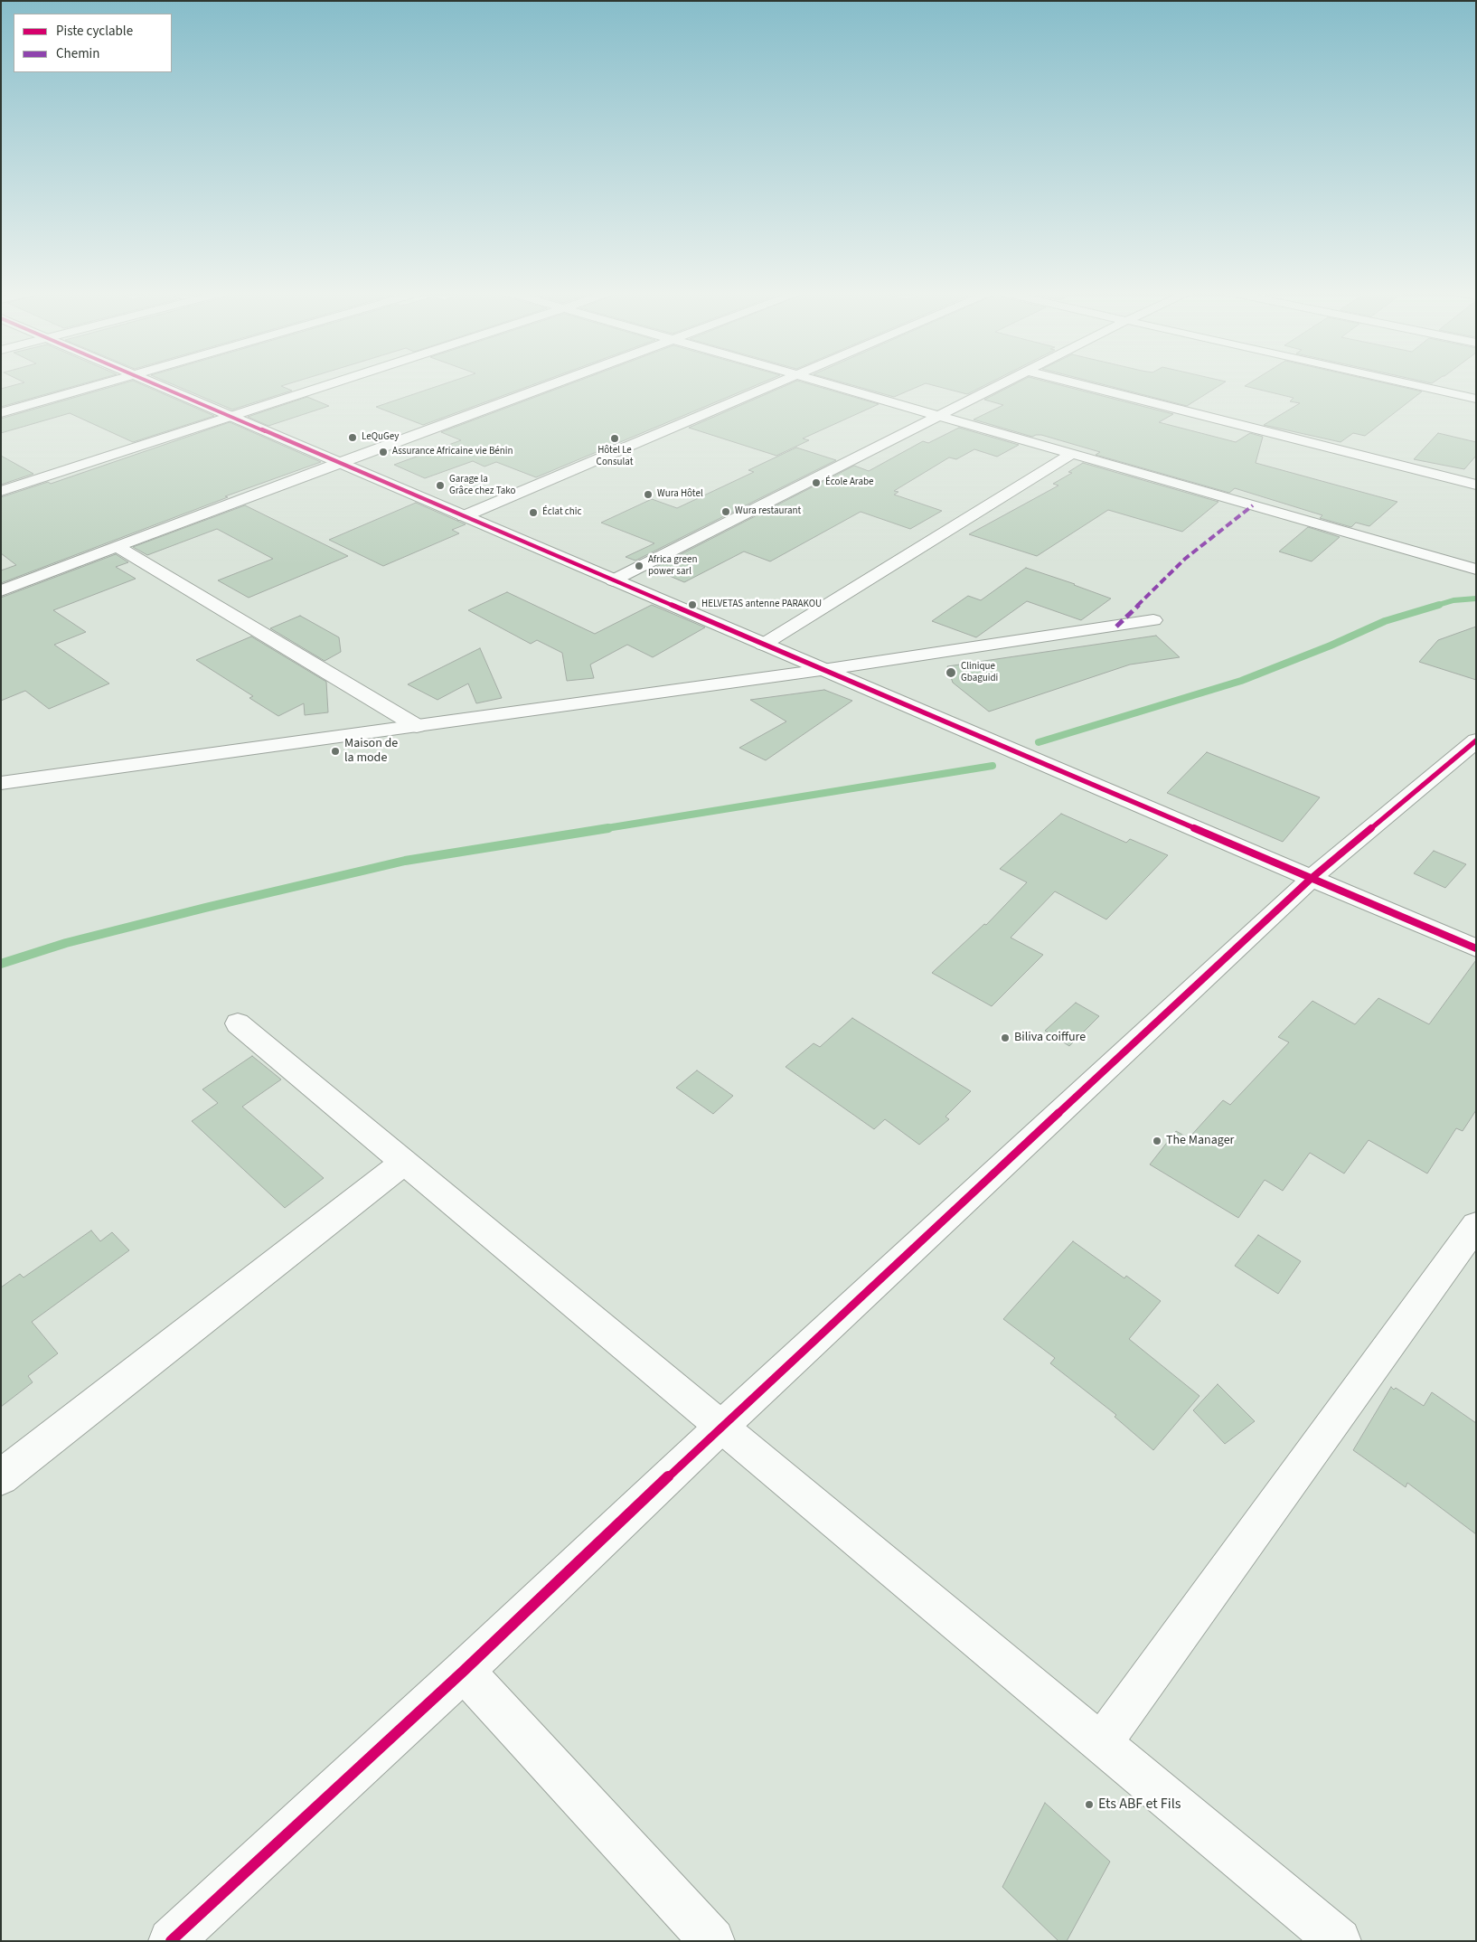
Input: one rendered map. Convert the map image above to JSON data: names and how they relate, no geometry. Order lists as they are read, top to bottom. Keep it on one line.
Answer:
{"places":["LeQuGey","Hôtel Le Consulat","Assurance Africaine vie Bénin","École Arabe","Garage la Grâce chez Tako","Wura Hôtel","Wura restaurant","Éclat chic","Africa green power sarl","HELVETAS antenne PARAKOU","Clinique Gbaguidi","Maison de la mode","Biliva coiffure","The Manager","Ets ABF et Fils"],"legend":["Piste cyclable","Chemin"]}
